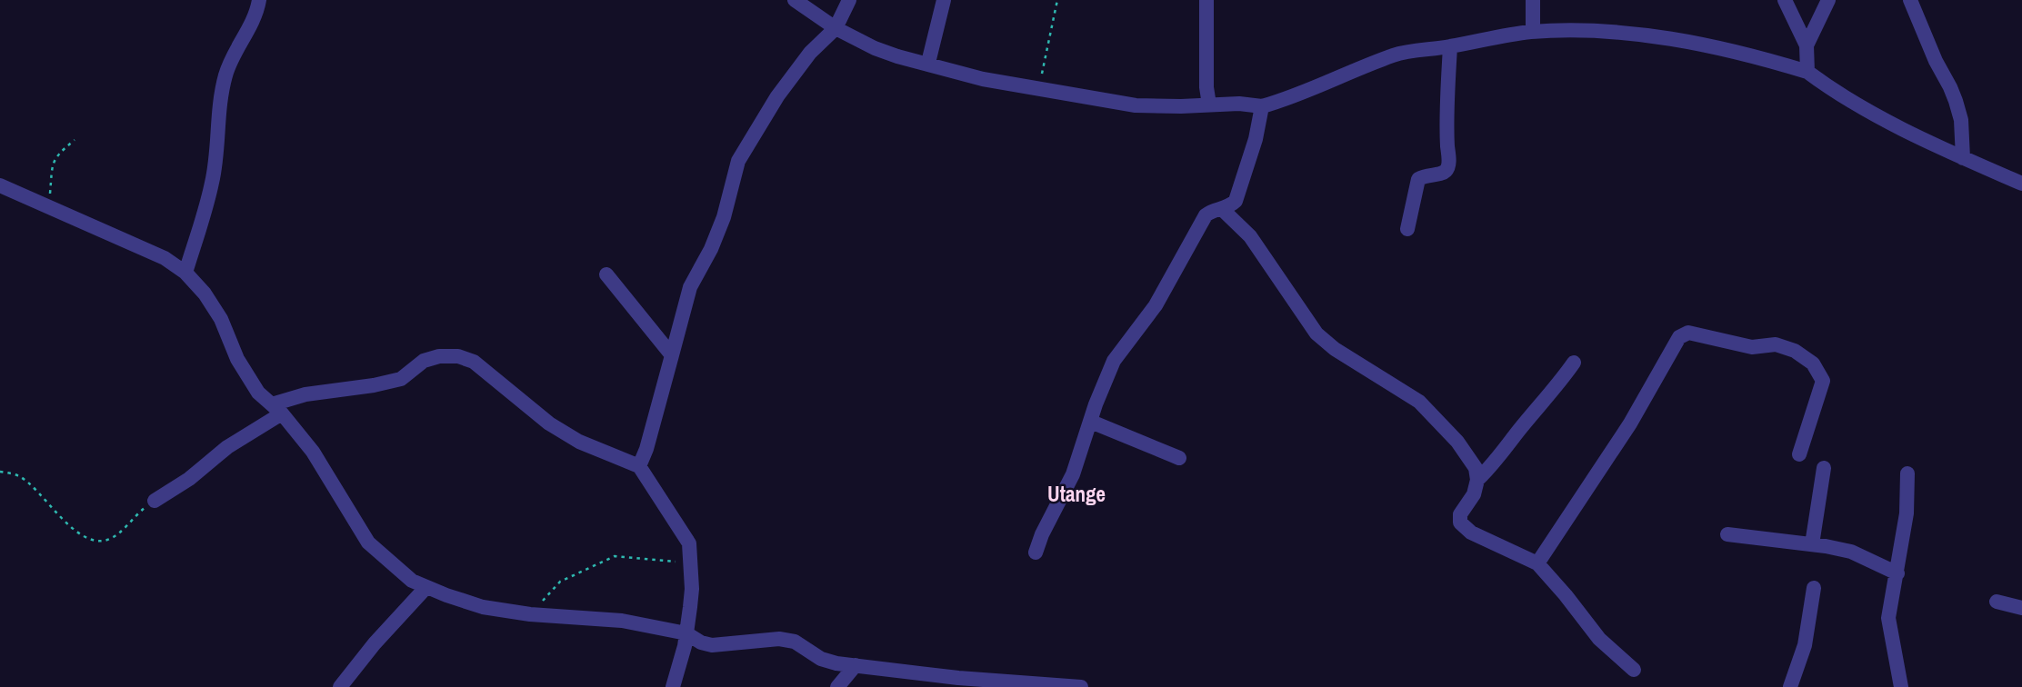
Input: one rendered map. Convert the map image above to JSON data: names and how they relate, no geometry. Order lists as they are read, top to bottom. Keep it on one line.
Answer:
{"districts":["Utange"]}
